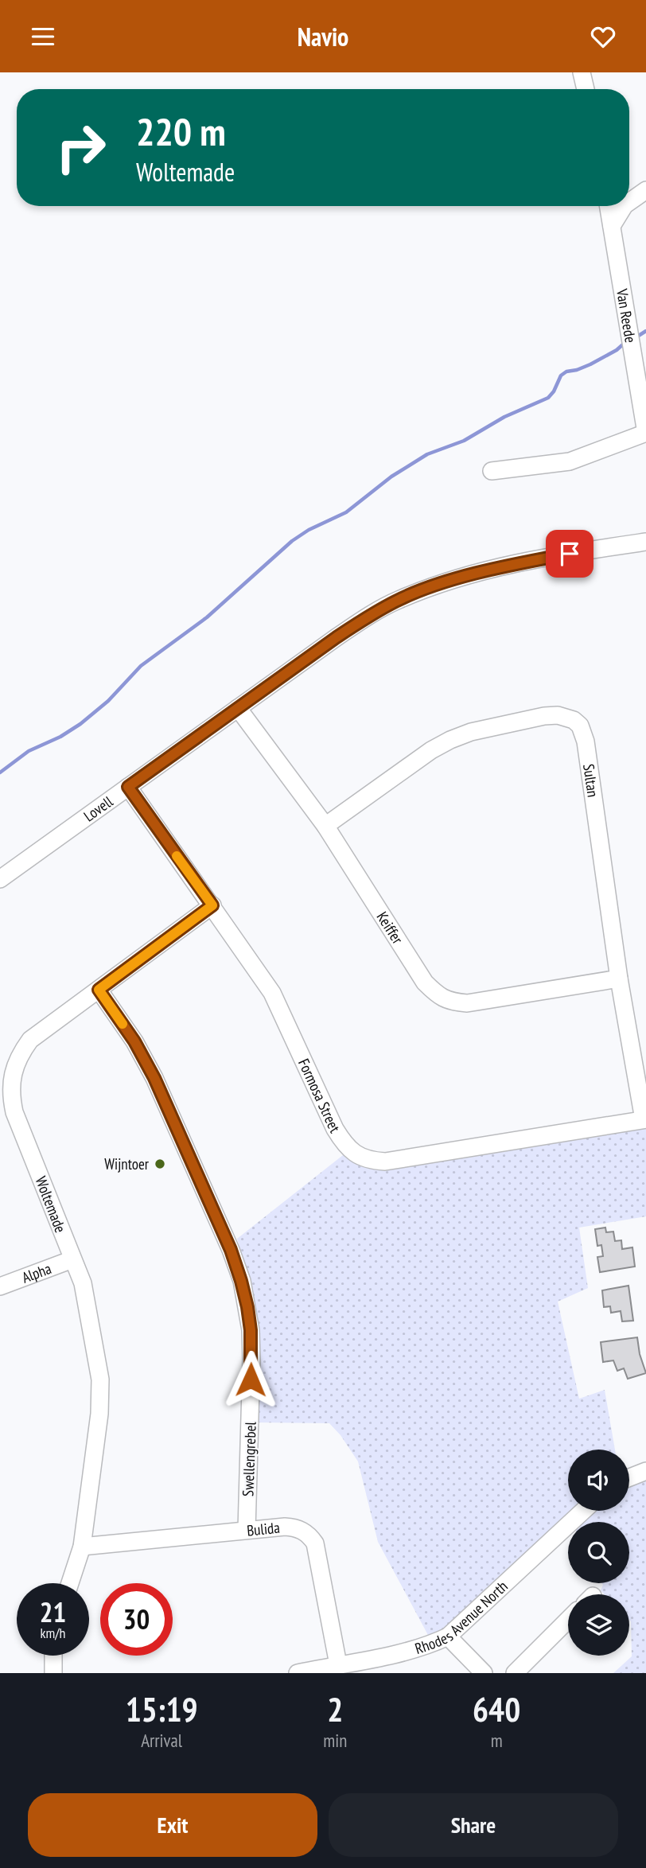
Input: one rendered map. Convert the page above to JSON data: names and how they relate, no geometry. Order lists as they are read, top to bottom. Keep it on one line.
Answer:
{"streets":{"street":["Van Reede","Sultan","Lovell","Keiffer","Formosa Street","Woltemade","Alpha","Swellengrebel","Bulida","Rhodes Avenue North"]},"crossings":[["Sultan","Keiffer"],["Sultan","Formosa Street"],["Lovell","Keiffer"],["Lovell","Formosa Street"],["Formosa Street","Woltemade"],["Woltemade","Alpha"],["Woltemade","Swellengrebel"],["Woltemade","Bulida"],["Swellengrebel","Bulida"],["Bulida","Rhodes Avenue North"]],"places":["Wijntoer"],"page":{"header":"Navio","turn":["220 m","Woltemade"],"speed":"21 km/h","limit":"30","eta":["15:19","Arrival","2","min","640","m"],"buttons":["Exit","Share"]}}
